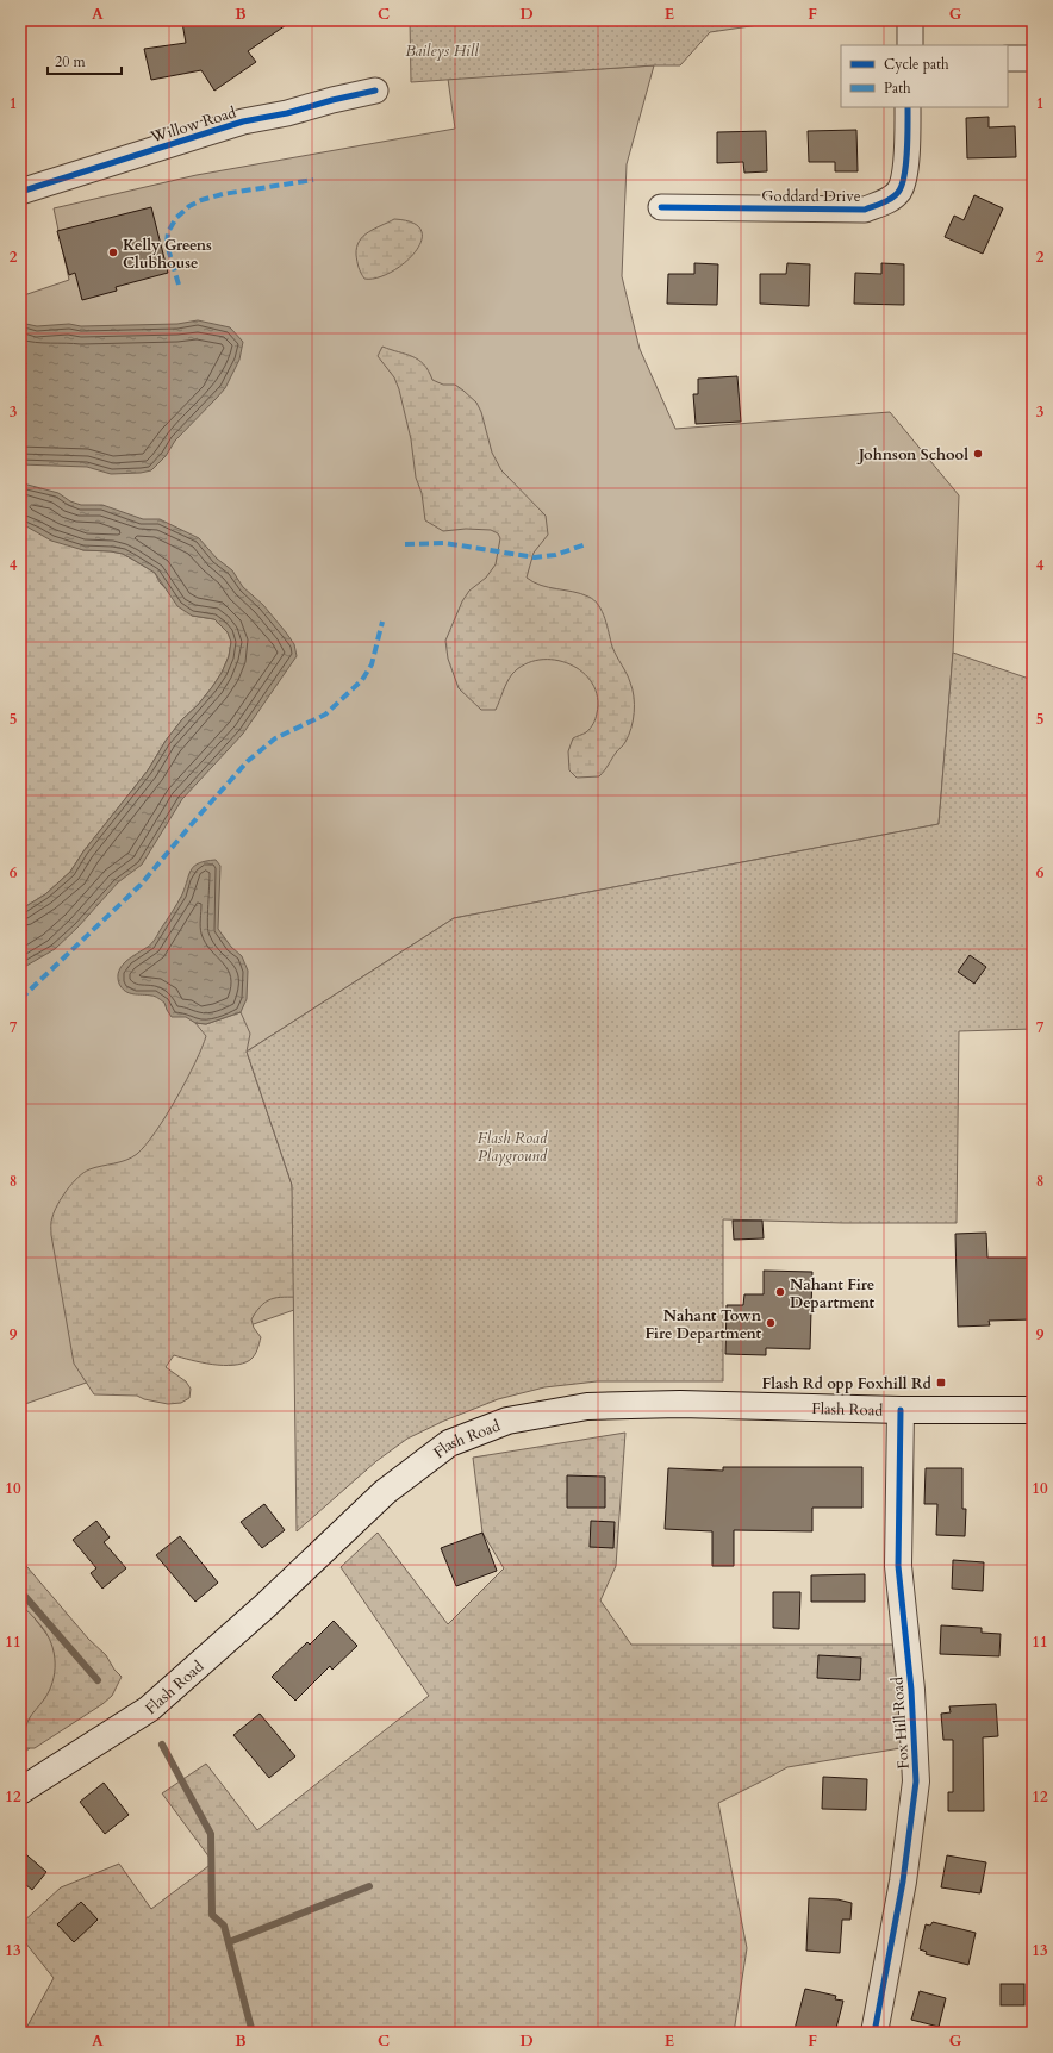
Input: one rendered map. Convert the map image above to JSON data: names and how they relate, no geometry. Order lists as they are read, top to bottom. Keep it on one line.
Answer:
{"streets":{"main road":["Flash Road","Fox Hill Road"],"street":["Willow Road","Goddard Drive"]},"crossings":[["Flash Road","Fox Hill Road"]],"parks":["Baileys Hill","Flash Road Playground"],"places":{"other":["Kelly Greens Clubhouse","Johnson School","Nahant Fire Department","Nahant Town Fire Department"],"transit":["Flash Rd opp Foxhill Rd"]},"legend":["Cycle path","Path"],"scale_bar":"20 m","grid":{"columns":["A","B","C","D","E","F","G"],"rows":["1","2","3","4","5","6","7","8","9","10","11","12","13"]}}
